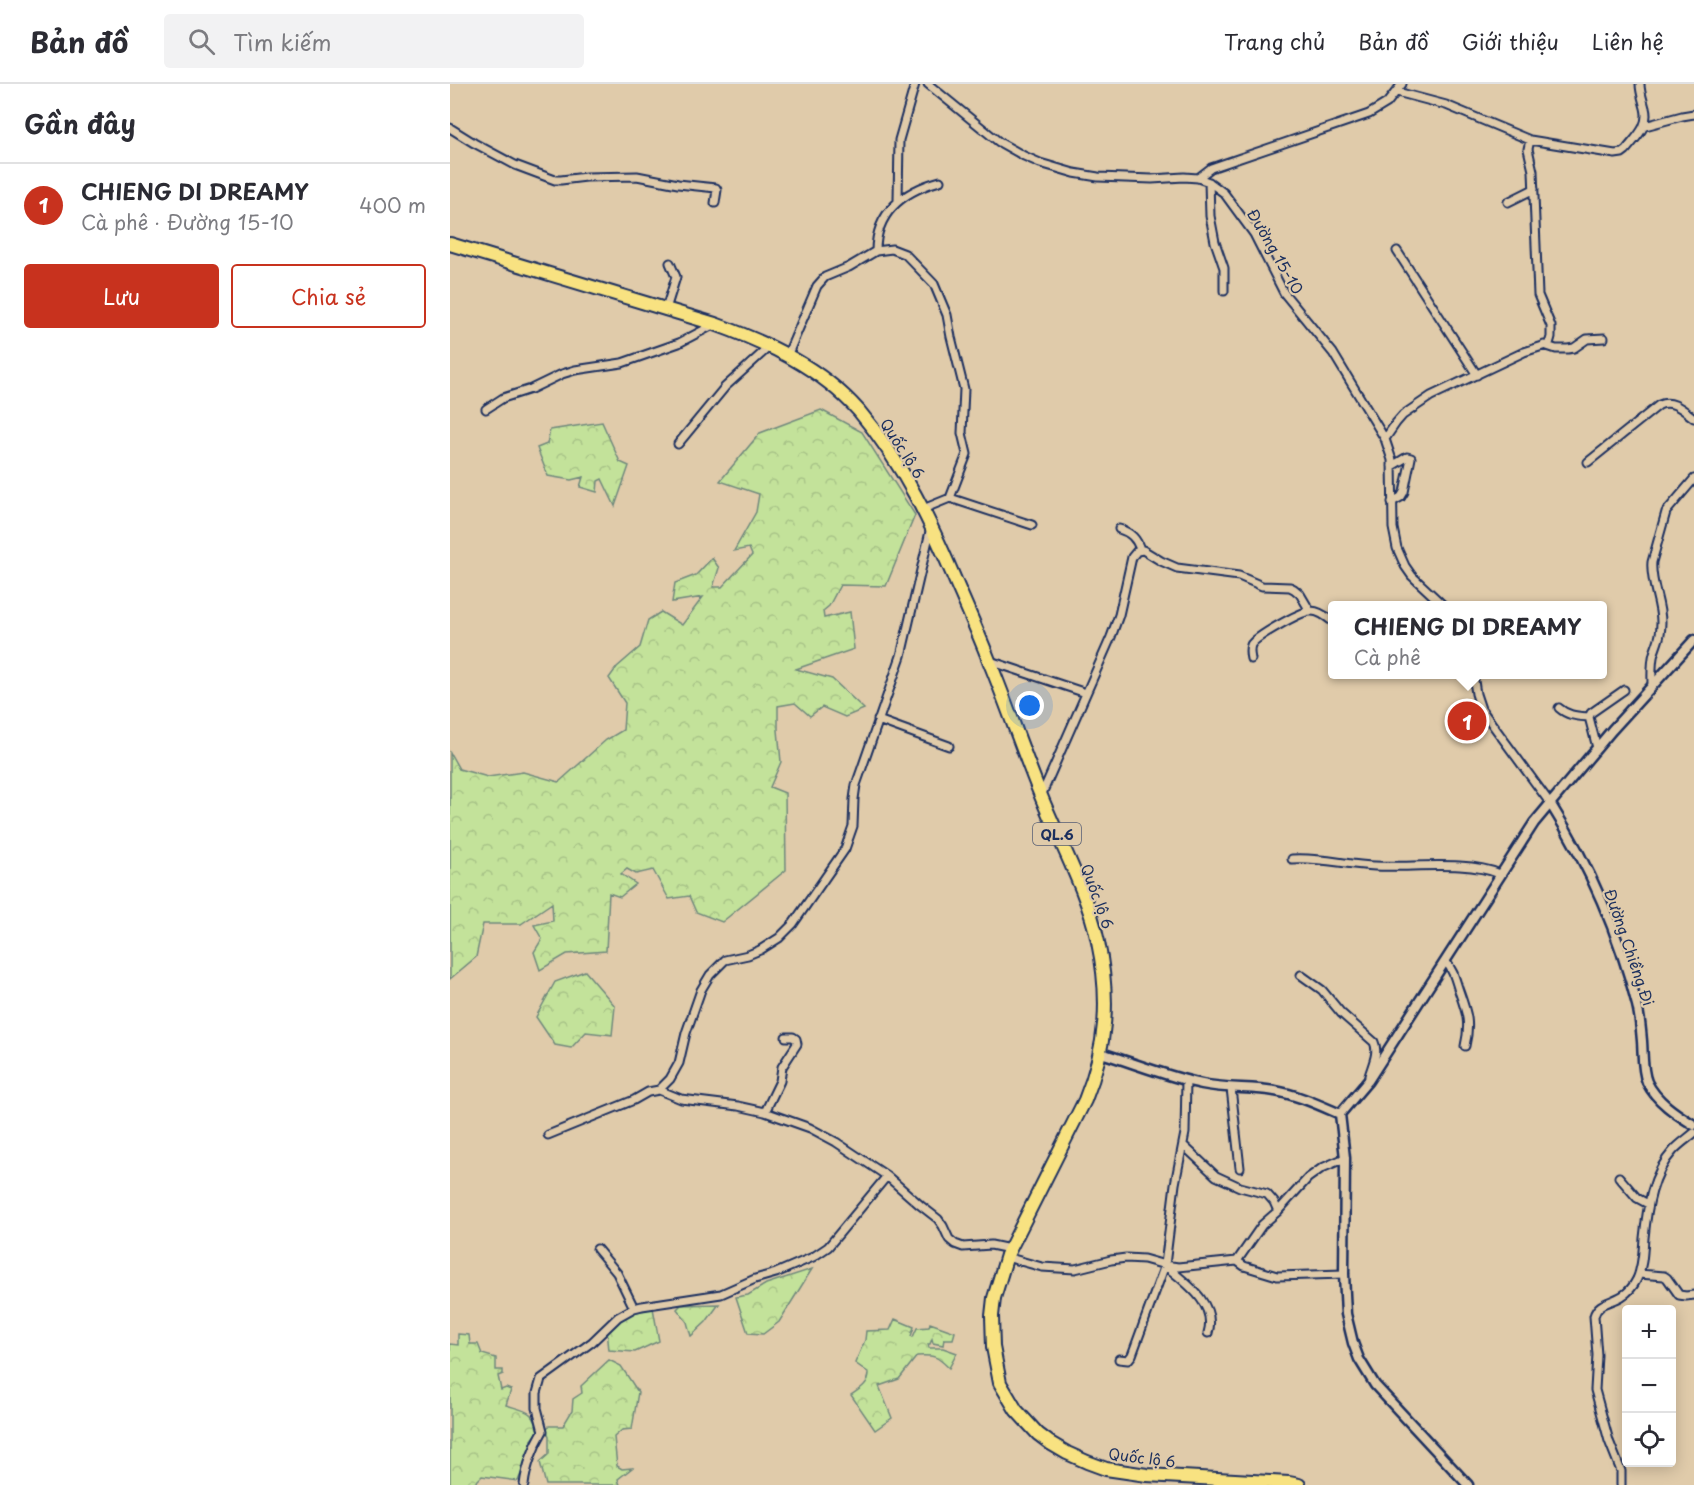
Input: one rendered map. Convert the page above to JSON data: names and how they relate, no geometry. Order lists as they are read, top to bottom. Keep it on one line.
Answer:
{"streets":{"highway":["Quốc lộ 6","QL.6"],"street":["Đường 15-10","Đường Chiềng Đi"]},"page":{"header":"Bản đồ","search":"Tìm kiếm","nav":["Trang chủ","Bản đồ","Giới thiệu","Liên hệ"],"heading":"Gần đây","list":[{"mark":"1","name":"CHIENG DI DREAMY","note":"Cà phê · Đường 15-10","value":"400 m"}],"buttons":["Lưu","Chia sẻ"],"popup":["CHIENG DI DREAMY","Cà phê"],"pins":"1","map_buttons":["+","−"]}}
